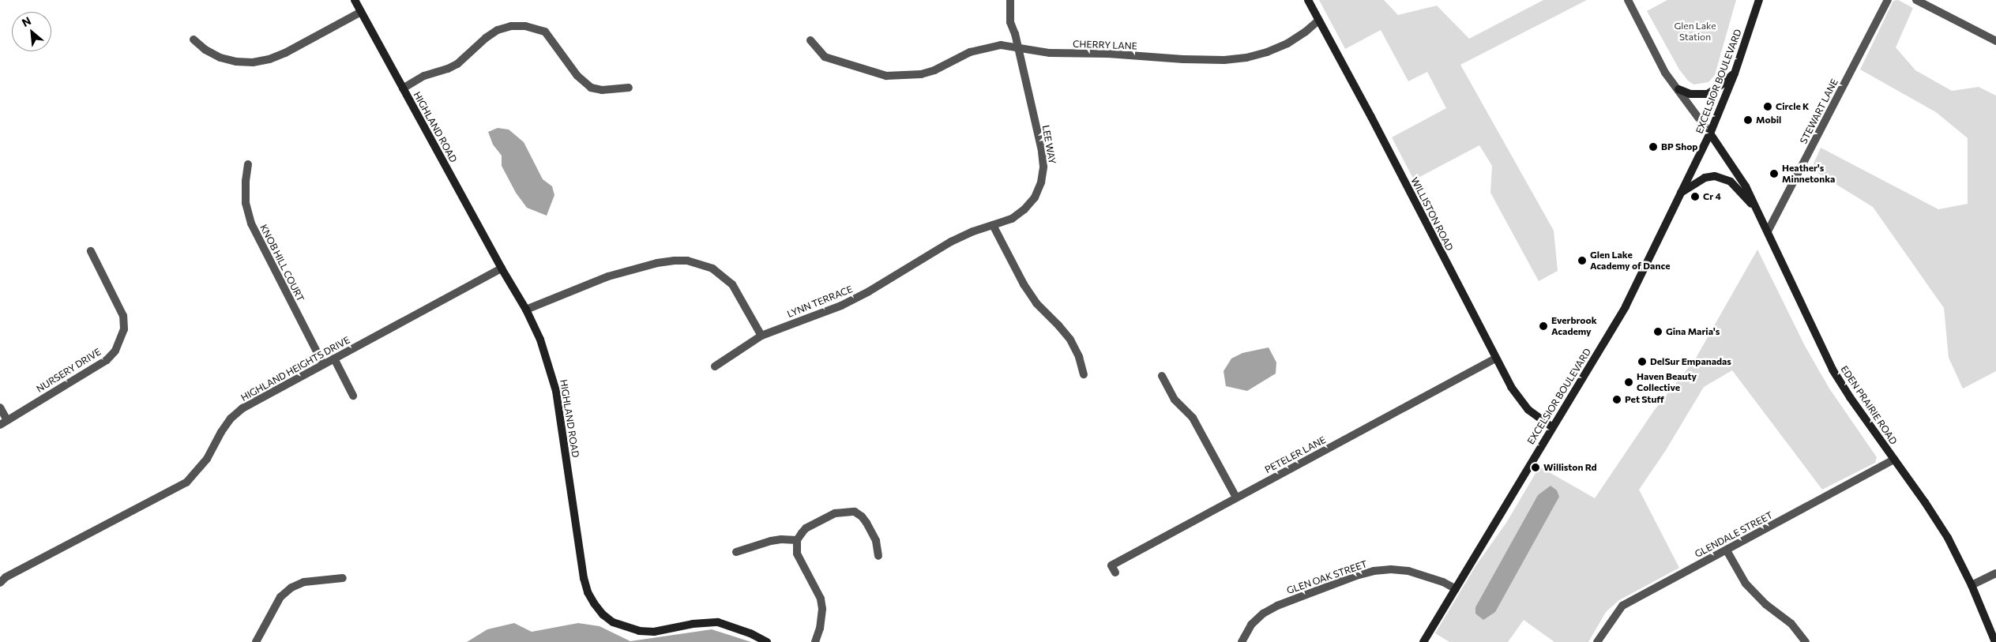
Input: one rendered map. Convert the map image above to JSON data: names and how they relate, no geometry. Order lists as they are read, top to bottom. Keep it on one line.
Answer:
{"streets":{"main road":["EXCELSIOR BOULEVARD","HIGHLAND ROAD","WILLISTON ROAD","EDEN PRAIRIE ROAD"],"street":["CHERRY LANE","STEWART LANE","LEE WAY","KNOB HILL COURT","LYNN TERRACE","HIGHLAND HEIGHTS DRIVE","NURSERY DRIVE","PETELER LANE","GLENDALE STREET","GLEN OAK STREET"]},"crossings":[["CHERRY LANE","LEE WAY"],["CHERRY LANE","WILLISTON ROAD"],["EXCELSIOR BOULEVARD","WILLISTON ROAD"],["EXCELSIOR BOULEVARD","EDEN PRAIRIE ROAD"],["EXCELSIOR BOULEVARD","GLEN OAK STREET"],["STEWART LANE","EDEN PRAIRIE ROAD"],["HIGHLAND ROAD","HIGHLAND HEIGHTS DRIVE"],["LEE WAY","LYNN TERRACE"],["WILLISTON ROAD","PETELER LANE"],["KNOB HILL COURT","HIGHLAND HEIGHTS DRIVE"],["EDEN PRAIRIE ROAD","GLENDALE STREET"]],"parks":["Glen Lake Station"],"places":["Circle K","Mobil","BP Shop","Heather's Minnetonka","Cr 4","Glen Lake Academy of Dance","Everbrook Academy","Gina Maria's","DelSur Empanadas","Haven Beauty Collective","Pet Stuff","Williston Rd"],"north":"top left"}
